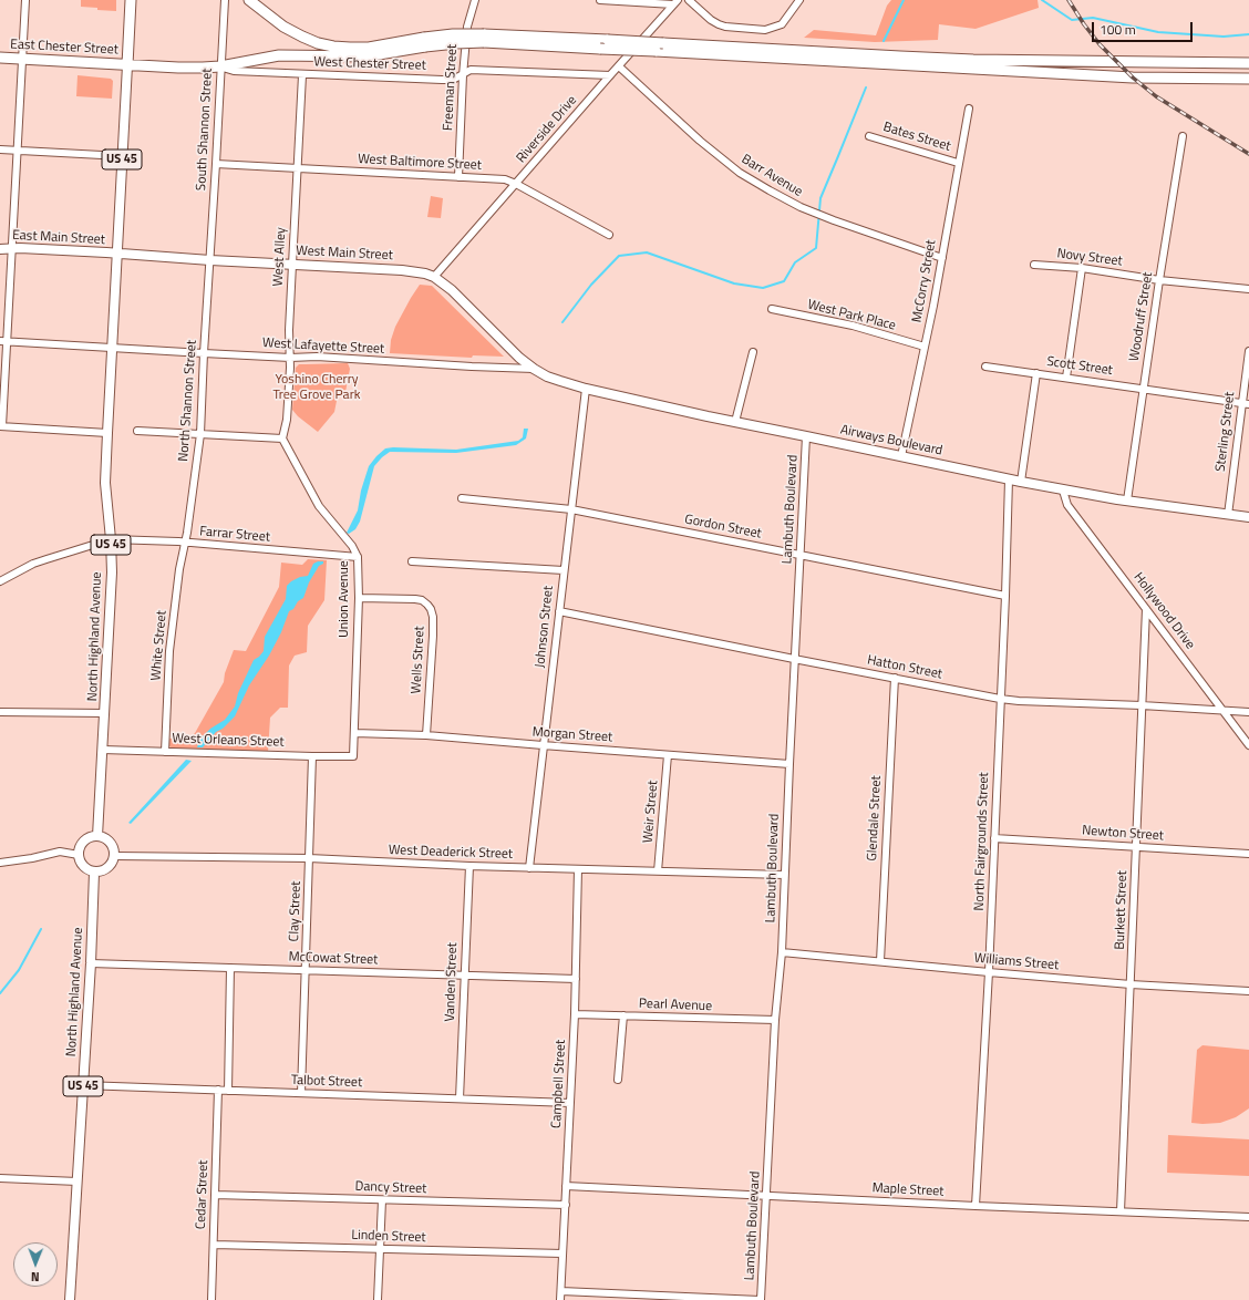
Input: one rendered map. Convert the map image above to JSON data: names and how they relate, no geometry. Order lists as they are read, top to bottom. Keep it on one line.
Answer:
{"streets":{"highway":["East Chester Street","West Chester Street","US 45"],"main road":["East Main Street","West Main Street","Airways Boulevard","North Highland Avenue"],"street":["Freeman Street","South Shannon Street","Riverside Drive","Bates Street","West Baltimore Street","Barr Avenue","West Alley","Novy Street","McCorry Street","West Park Place","Woodruff Street","West Lafayette Street","Scott Street","North Shannon Street","Sterling Street","Lambuth Boulevard","Gordon Street","Farrar Street","Union Avenue","Hollywood Drive","Johnson Street","White Street","Wells Street","Hatton Street","Morgan Street","West Orleans Street","Weir Street","Glendale Street","Newton Street","North Fairgrounds Street","West Deaderick Street","Burkett Street","Clay Street","McCowat Street","Williams Street","Vanden Street","Pearl Avenue","Talbot Street","Campbell Street","Dancy Street","Maple Street","Cedar Street","Linden Street"]},"crossings":[["East Chester Street","West Chester Street"],["East Chester Street","US 45"],["West Chester Street","Freeman Street"],["West Chester Street","South Shannon Street"],["West Chester Street","Riverside Drive"],["West Chester Street","US 45"],["West Chester Street","West Alley"],["Freeman Street","West Baltimore Street"],["South Shannon Street","West Baltimore Street"],["South Shannon Street","West Main Street"],["South Shannon Street","North Shannon Street"],["Riverside Drive","West Baltimore Street"],["Riverside Drive","Barr Avenue"],["Riverside Drive","West Main Street"],["Bates Street","McCorry Street"],["US 45","East Main Street"],["US 45","West Main Street"],["US 45","North Highland Avenue"],["West Baltimore Street","West Alley"],["Barr Avenue","McCorry Street"],["East Main Street","West Main Street"],["East Main Street","North Highland Avenue"],["West Main Street","West Alley"],["West Main Street","West Lafayette Street"],["West Main Street","North Shannon Street"],["West Main Street","Airways Boulevard"],["West Main Street","North Highland Avenue"],["West Alley","West Lafayette Street"],["West Alley","Union Avenue"],["Novy Street","Woodruff Street"],["McCorry Street","West Park Place"],["McCorry Street","Airways Boulevard"],["Woodruff Street","Scott Street"],["Woodruff Street","Airways Boulevard"],["West Lafayette Street","North Shannon Street"],["West Lafayette Street","Airways Boulevard"],["West Lafayette Street","North Highland Avenue"],["Scott Street","Sterling Street"],["North Shannon Street","Farrar Street"],["North Shannon Street","White Street"],["Sterling Street","Airways Boulevard"],["Airways Boulevard","Lambuth Boulevard"],["Airways Boulevard","Hollywood Drive"],["Airways Boulevard","Johnson Street"],["Airways Boulevard","North Fairgrounds Street"],["Lambuth Boulevard","Gordon Street"],["Lambuth Boulevard","Hatton Street"],["Lambuth Boulevard","Morgan Street"],["Lambuth Boulevard","West Deaderick Street"],["Lambuth Boulevard","Williams Street"],["Lambuth Boulevard","Pearl Avenue"],["Lambuth Boulevard","Maple Street"],["Gordon Street","Johnson Street"],["Gordon Street","North Fairgrounds Street"],["Farrar Street","Union Avenue"],["Farrar Street","North Highland Avenue"],["Farrar Street","White Street"],["Union Avenue","Wells Street"],["Union Avenue","Morgan Street"],["Union Avenue","West Orleans Street"],["Hollywood Drive","Hatton Street"],["Hollywood Drive","Burkett Street"],["Johnson Street","Hatton Street"],["Johnson Street","Morgan Street"],["Johnson Street","West Deaderick Street"],["North Highland Avenue","West Orleans Street"],["North Highland Avenue","West Deaderick Street"],["North Highland Avenue","McCowat Street"],["North Highland Avenue","Talbot Street"],["White Street","West Orleans Street"],["Wells Street","Morgan Street"],["Hatton Street","Glendale Street"],["Hatton Street","North Fairgrounds Street"],["Hatton Street","Burkett Street"],["Morgan Street","Weir Street"],["West Orleans Street","Clay Street"],["Weir Street","West Deaderick Street"],["Glendale Street","Williams Street"],["Newton Street","North Fairgrounds Street"],["Newton Street","Burkett Street"],["North Fairgrounds Street","Williams Street"],["North Fairgrounds Street","Maple Street"],["West Deaderick Street","Clay Street"],["West Deaderick Street","Vanden Street"],["West Deaderick Street","Campbell Street"],["Burkett Street","Williams Street"],["Burkett Street","Maple Street"],["Clay Street","McCowat Street"],["Clay Street","Talbot Street"],["McCowat Street","Vanden Street"],["McCowat Street","Campbell Street"],["Vanden Street","Talbot Street"],["Pearl Avenue","Campbell Street"],["Talbot Street","Campbell Street"],["Talbot Street","Cedar Street"],["Campbell Street","Dancy Street"],["Campbell Street","Maple Street"],["Campbell Street","Linden Street"],["Dancy Street","Cedar Street"],["Cedar Street","Linden Street"]],"parks":["Yoshino Cherry Tree Grove Park"],"scale_bar":"100 m","north":"bottom"}
